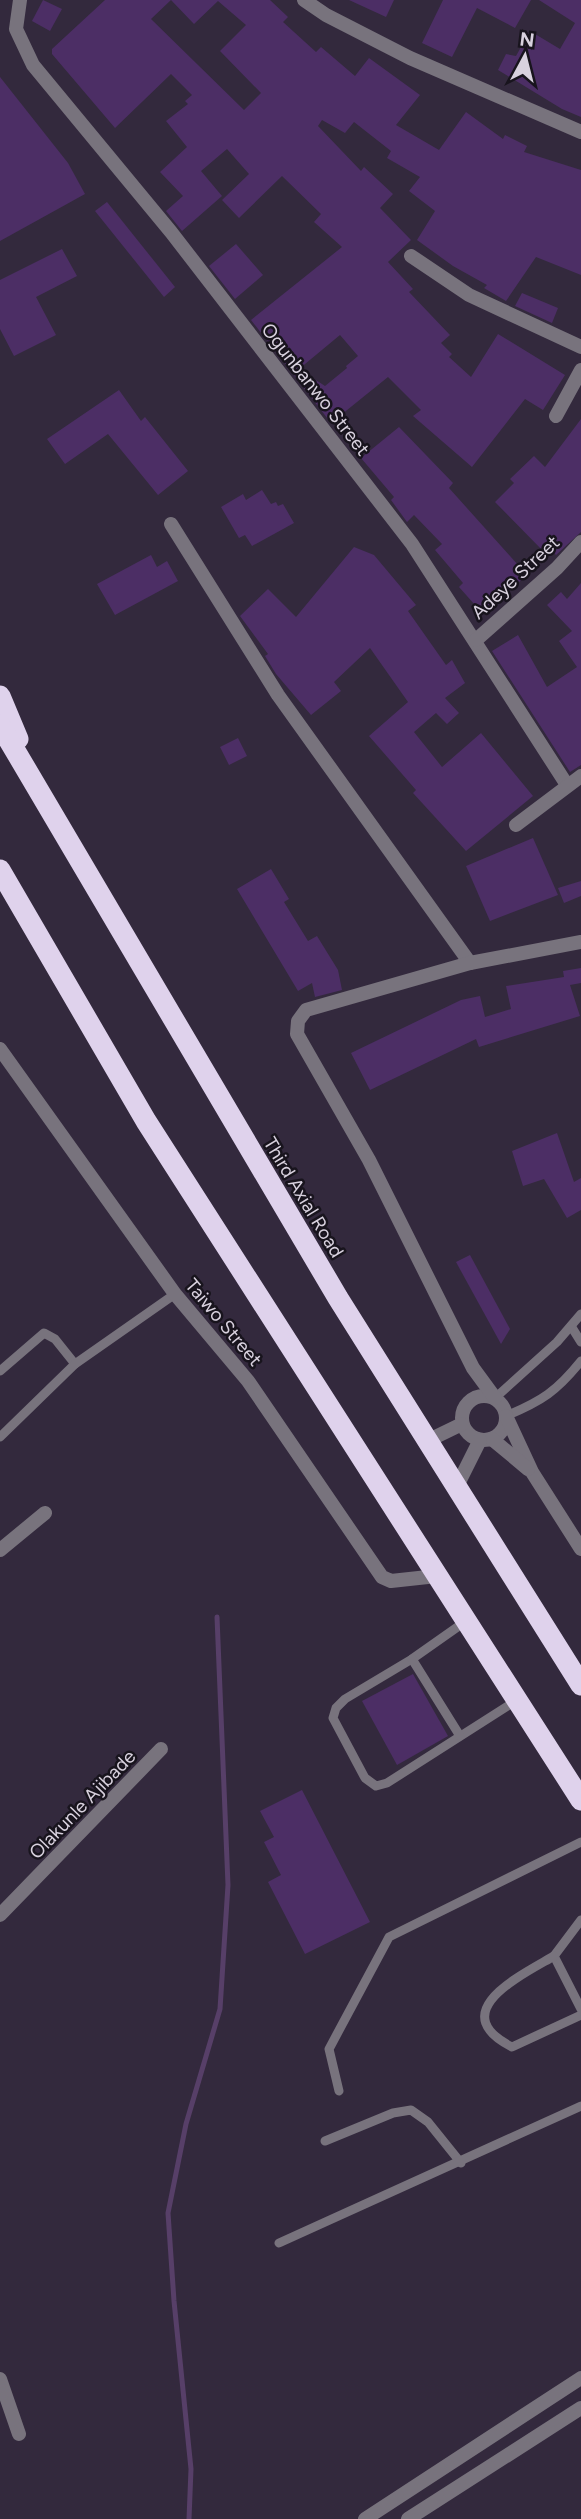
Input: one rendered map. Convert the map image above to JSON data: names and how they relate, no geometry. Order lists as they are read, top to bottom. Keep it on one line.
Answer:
{"streets":{"highway":["Third Axial Road"],"street":["Ogunbanwo Street","Adeye Street","Taiwo Street","Olakunle Ajibade"]},"crossings":[["Ogunbanwo Street","Adeye Street"]],"north":"top"}
